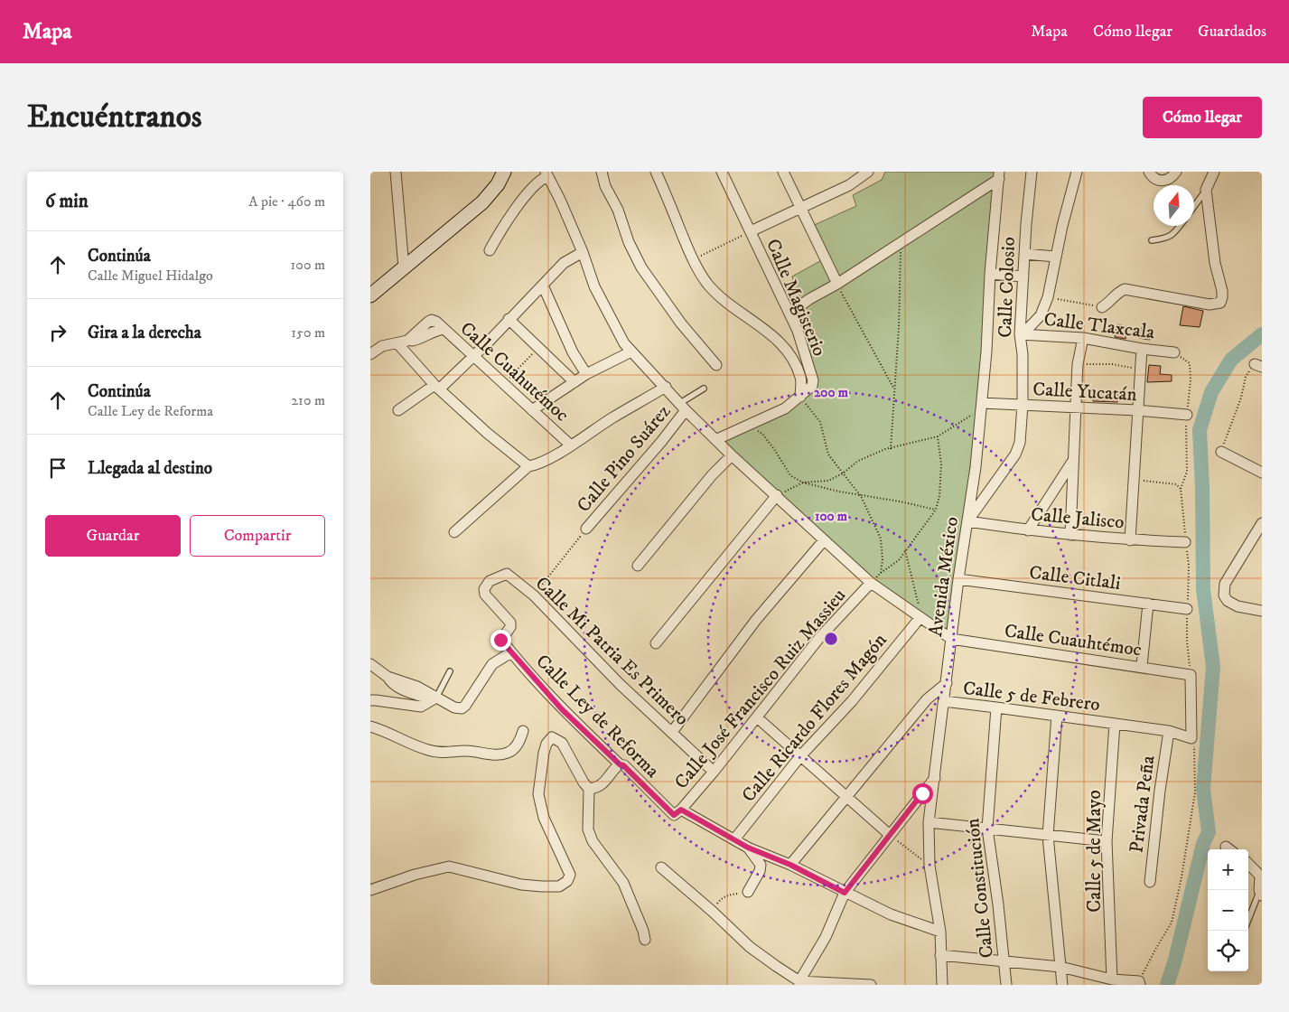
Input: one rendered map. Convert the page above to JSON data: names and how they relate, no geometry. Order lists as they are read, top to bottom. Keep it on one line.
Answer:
{"streets":{"street":["Calle Colosio","Calle Magisterio","Calle Tlaxcala","Calle Cuahutémoc","Calle Yucatán","Calle Pino Suárez","Calle Jalisco","Avenida México","Calle Citlali","Calle Cuauhtémoc","Calle Mi Patria Es Primero","Calle José Francisco Ruiz Massieu","Calle 5 de Febrero","Calle Ley de Reforma","Calle Ricardo Flores Magón","Privada Peña","Calle 5 de Mayo","Calle Constitución"]},"crossings":[["Calle Colosio","Calle Tlaxcala"],["Calle Colosio","Calle Yucatán"],["Calle Colosio","Calle Jalisco"],["Calle Colosio","Avenida México"],["Calle Yucatán","Avenida México"],["Calle Jalisco","Avenida México"],["Avenida México","Calle Citlali"],["Avenida México","Calle Cuauhtémoc"],["Avenida México","Calle 5 de Febrero"],["Avenida México","Calle Ley de Reforma"],["Calle Mi Patria Es Primero","Calle José Francisco Ruiz Massieu"],["Calle Mi Patria Es Primero","Calle Ley de Reforma"],["Calle José Francisco Ruiz Massieu","Calle Ley de Reforma"],["Calle 5 de Febrero","Privada Peña"],["Calle 5 de Febrero","Calle 5 de Mayo"],["Calle 5 de Febrero","Calle Constitución"],["Calle Ley de Reforma","Calle Ricardo Flores Magón"]],"north":"top","page":{"header":"Mapa","nav":["Mapa","Cómo llegar","Guardados"],"buttons":["Cómo llegar",["Guardar","Compartir"]],"title":"Encuéntranos","heading":["6 min","A pie · 460 m"],"list":[["Continúa","Calle Miguel Hidalgo","100 m"],["Gira a la derecha","150 m"],["Continúa","Calle Ley de Reforma","210 m"],"Llegada al destino"],"map_buttons":["+","−"]},"rings":["200 m","100 m"]}
